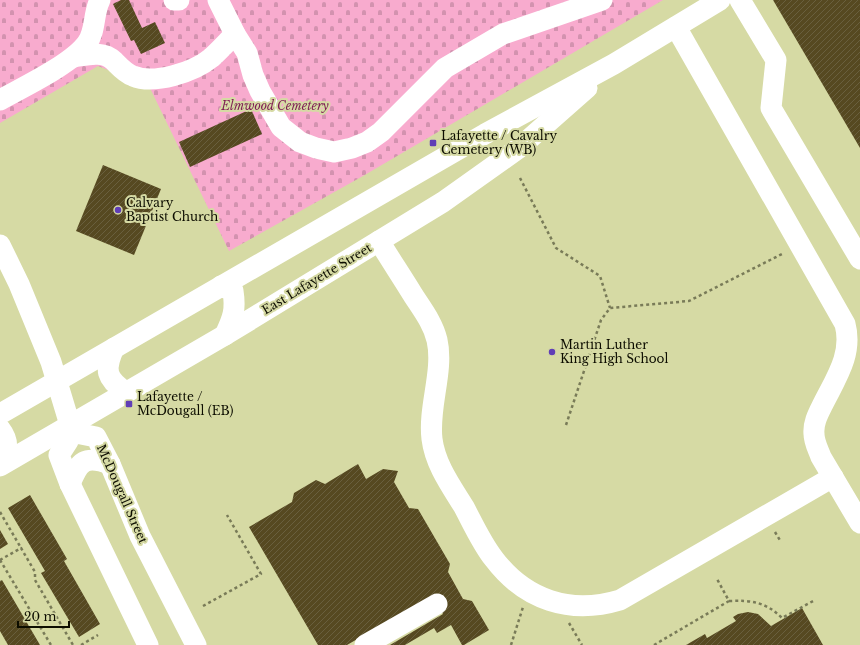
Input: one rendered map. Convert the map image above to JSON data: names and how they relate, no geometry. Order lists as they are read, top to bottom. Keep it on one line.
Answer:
{"streets":{"street":["East Lafayette Street","McDougall Street"]},"crossings":[["East Lafayette Street","McDougall Street"]],"parks":["Elmwood Cemetery"],"places":{"transit":["Lafayette / Cavalry Cemetery (WB)","Lafayette / McDougall (EB)"],"other":["Calvary Baptist Church","Martin Luther King High School"]},"scale_bar":"20 m"}
